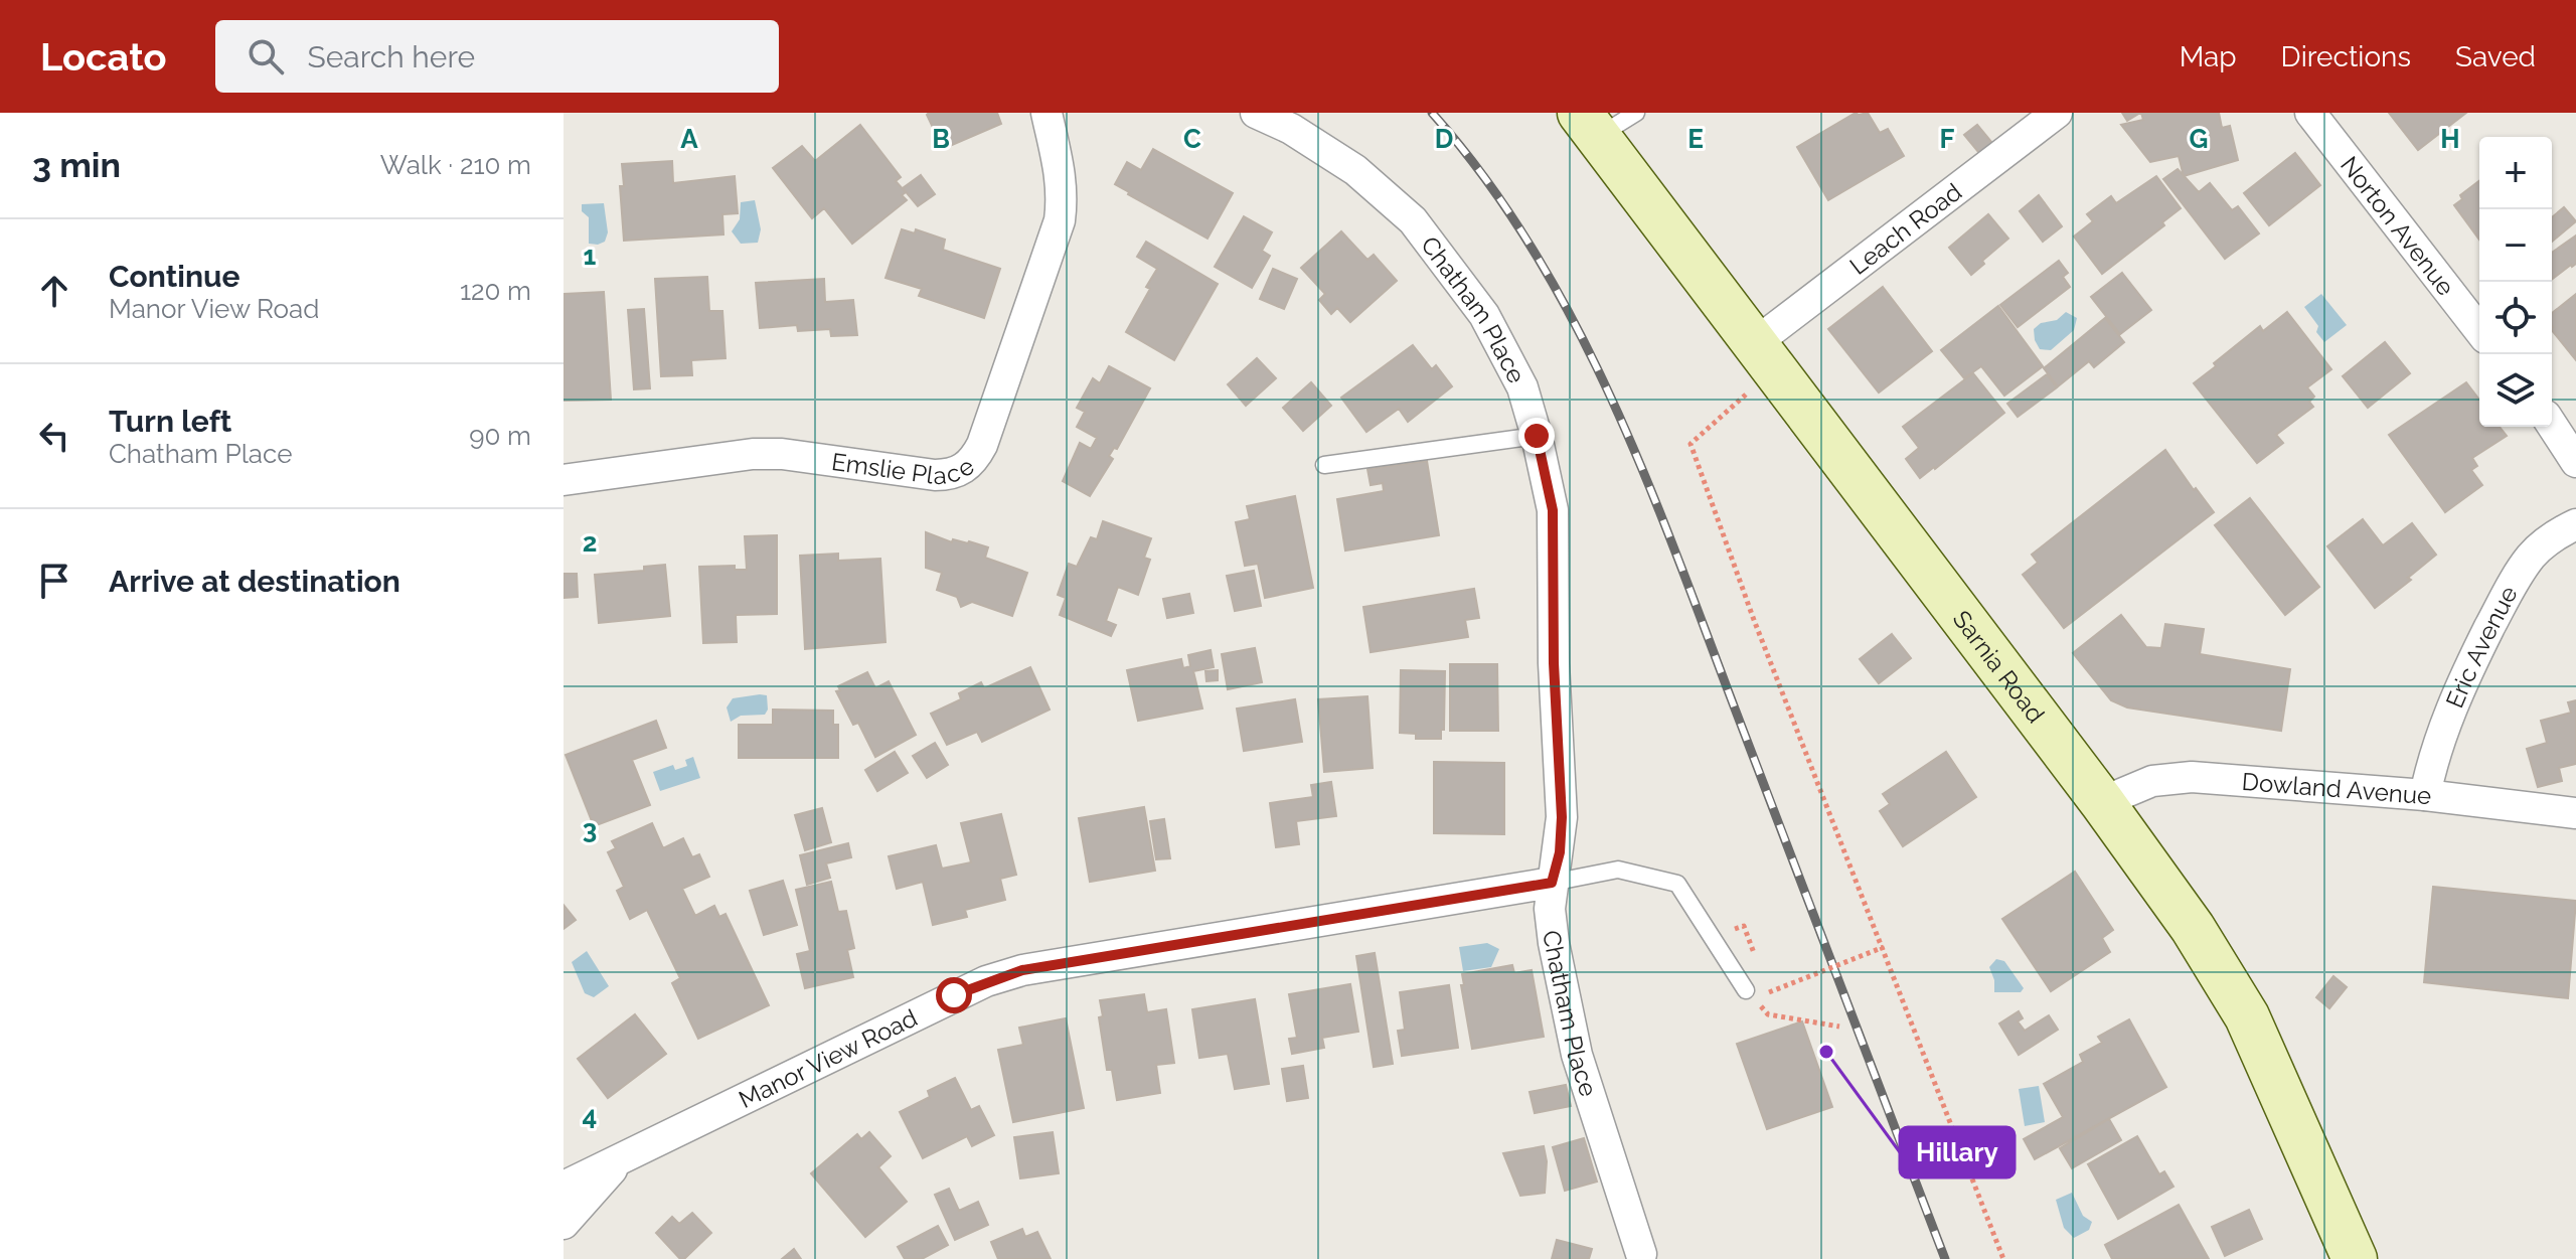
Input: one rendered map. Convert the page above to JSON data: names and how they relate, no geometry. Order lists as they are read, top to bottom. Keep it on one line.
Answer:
{"streets":{"main road":["Sarnia Road"],"street":["Norton Avenue","Leach Road","Chatham Place","Emslie Place","Eric Avenue","Dowland Avenue","Manor View Road"]},"crossings":[["Leach Road","Sarnia Road"],["Chatham Place","Manor View Road"],["Eric Avenue","Dowland Avenue"],["Sarnia Road","Dowland Avenue"]],"places":["Hillary"],"page":{"header":"Locato","search":"Search here","nav":["Map","Directions","Saved"],"heading":["3 min","Walk · 210 m"],"map_buttons":["+","−"],"list":[["Continue","Manor View Road","120 m"],["Turn left","Chatham Place","90 m"],"Arrive at destination"]},"grid":{"columns":["A","B","C","D","E","F","G","H"],"rows":["1","2","3","4"]}}
